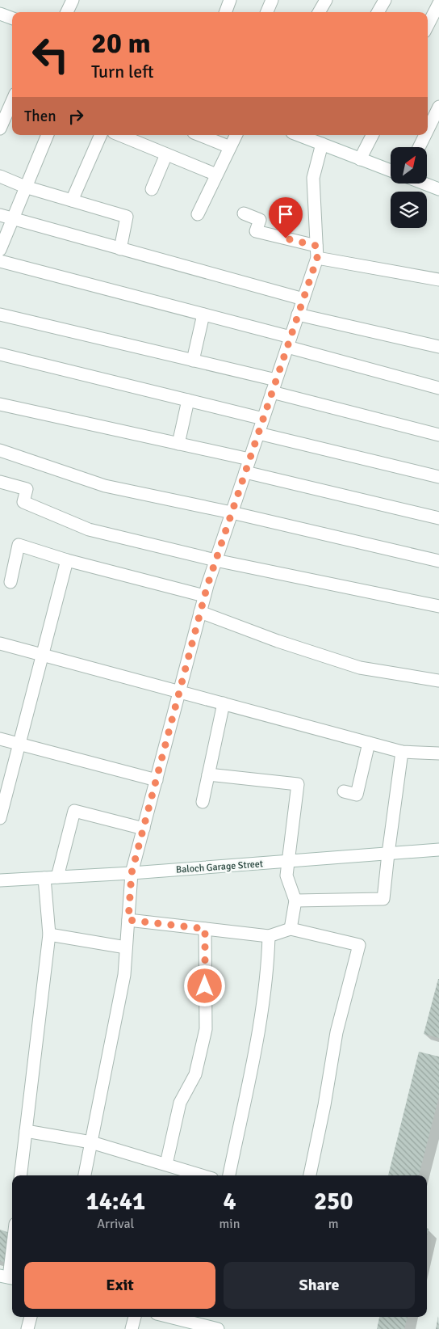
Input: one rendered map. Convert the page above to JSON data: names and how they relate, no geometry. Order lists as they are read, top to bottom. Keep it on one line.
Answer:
{"streets":{"street":["Baloch Garage Street"]},"north":"top right","page":{"turn":["20 m","Turn left"],"then":"Then","eta":["14:41","Arrival","4","min","250","m"],"buttons":["Exit","Share"]}}
